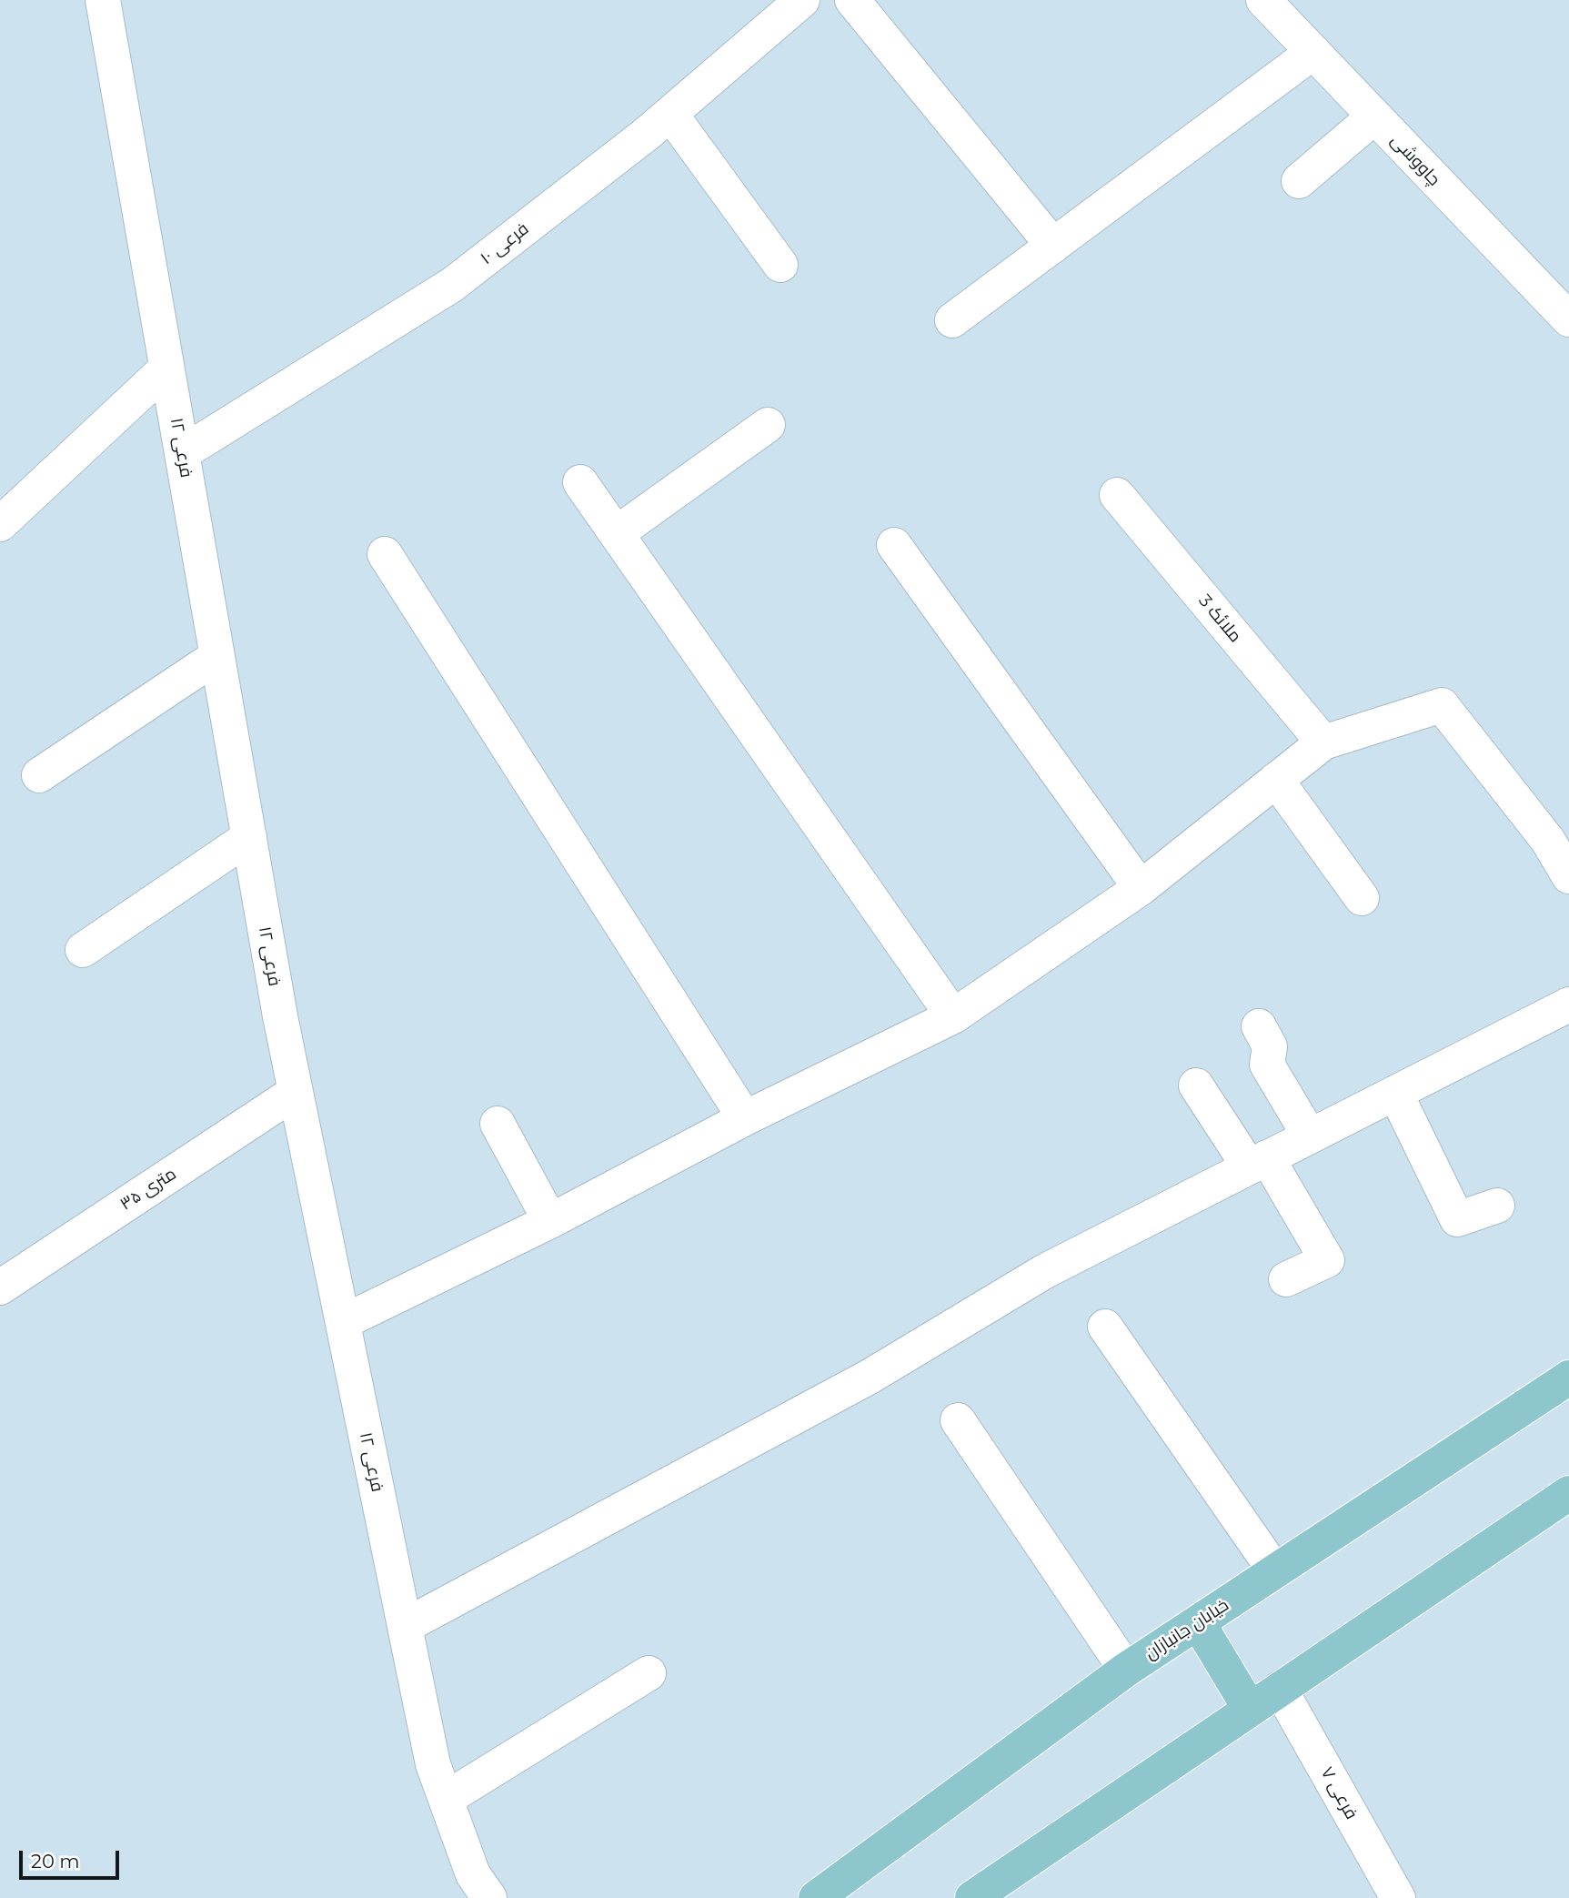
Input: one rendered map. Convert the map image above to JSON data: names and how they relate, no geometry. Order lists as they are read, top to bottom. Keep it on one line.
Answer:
{"streets":{"main road":["خیابان جانبازان"],"street":["چاووشی","فرعی ۱۰","فرعی ۱۲","ملائک 3","۳۵ متری","فرعی ۷"]},"crossings":[["فرعی ۱۰","فرعی ۱۲"],["فرعی ۱۲","۳۵ متری"]],"scale_bar":"20 m"}
